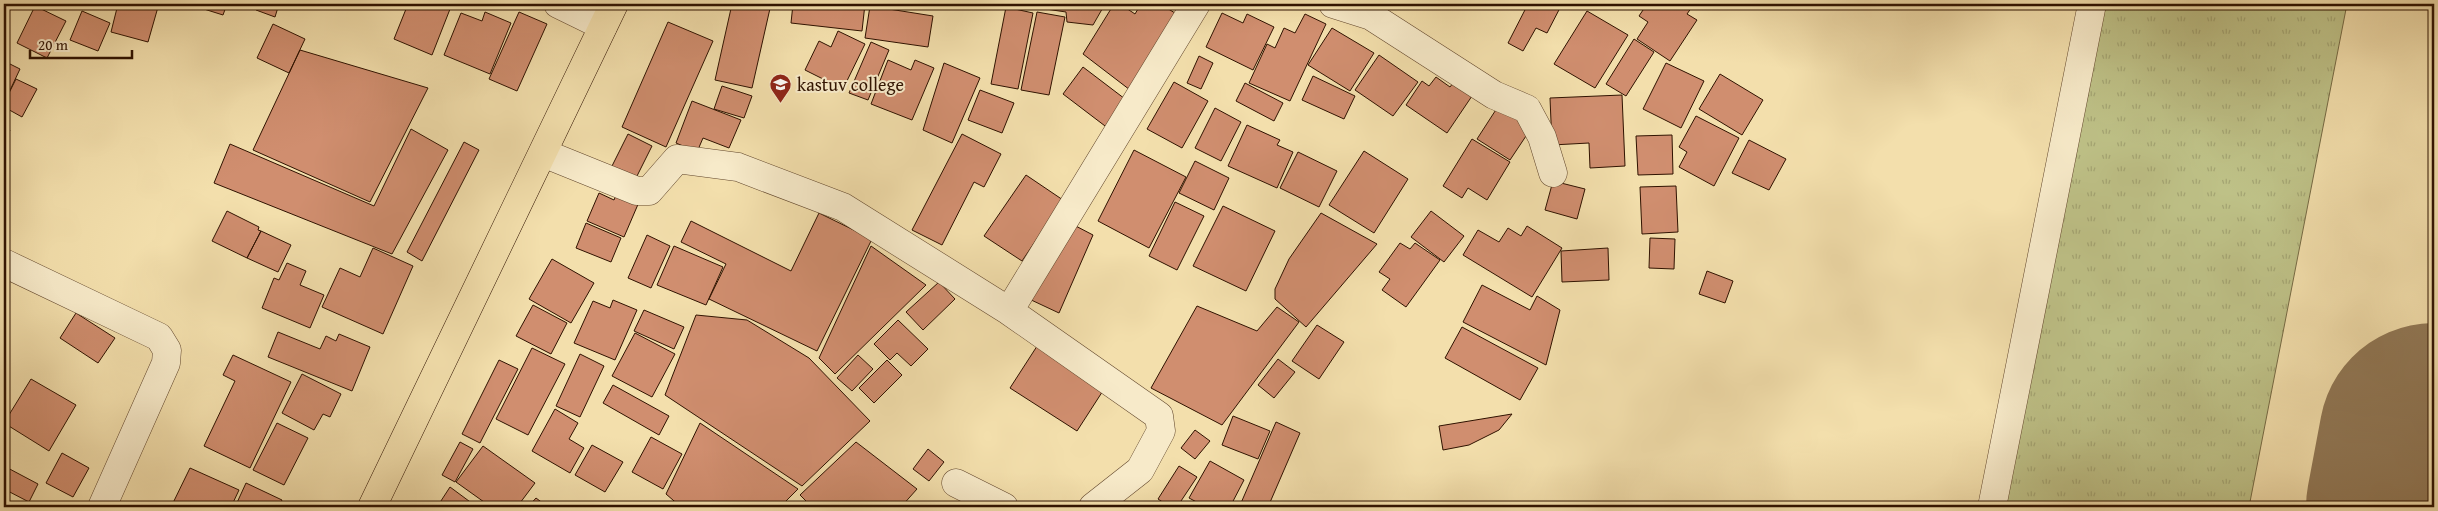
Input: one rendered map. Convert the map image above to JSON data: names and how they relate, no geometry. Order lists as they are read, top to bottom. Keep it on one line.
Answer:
{"places":{"school or university":["kastuv college"]},"scale_bar":"20 m"}
